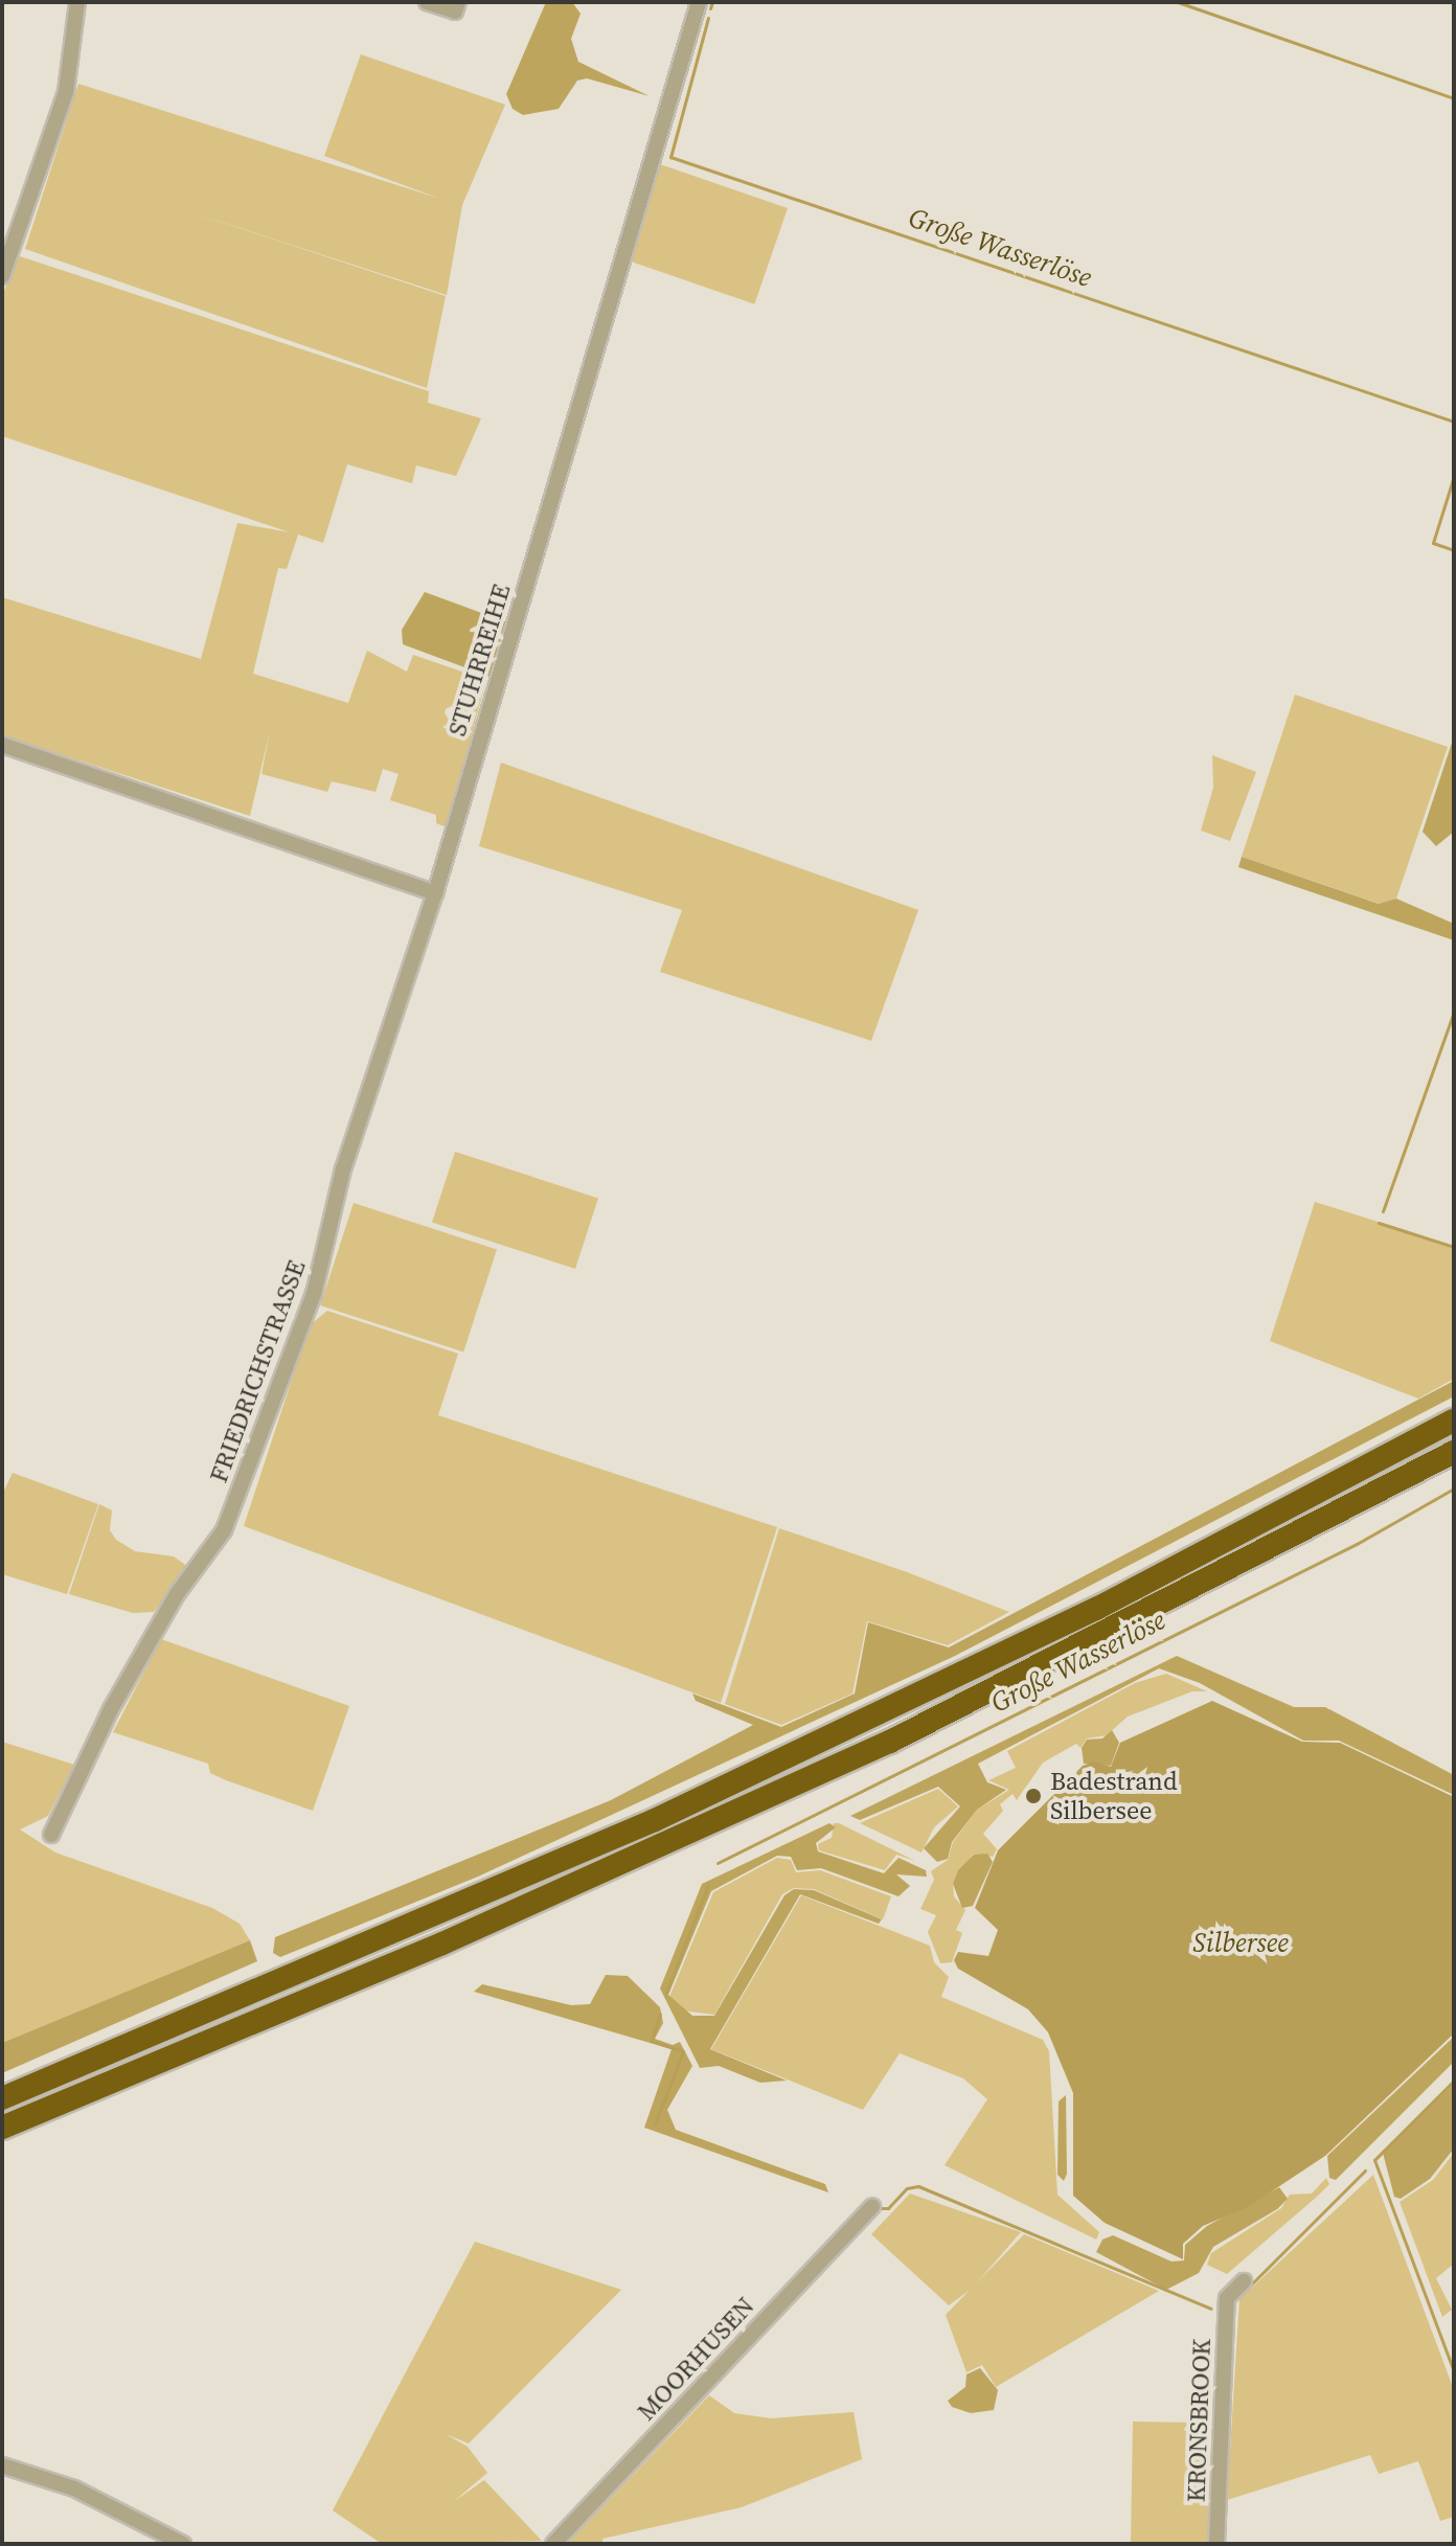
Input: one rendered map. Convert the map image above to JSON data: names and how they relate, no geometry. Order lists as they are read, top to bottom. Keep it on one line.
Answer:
{"streets":{"street":["STUHRREIHE","FRIEDRICHSTRASSE","MOORHUSEN","KRONSBROOK"]},"crossings":[["STUHRREIHE","FRIEDRICHSTRASSE"]],"water":["Große Wasserlöse","Silbersee"],"places":["Badestrand Silbersee"]}
